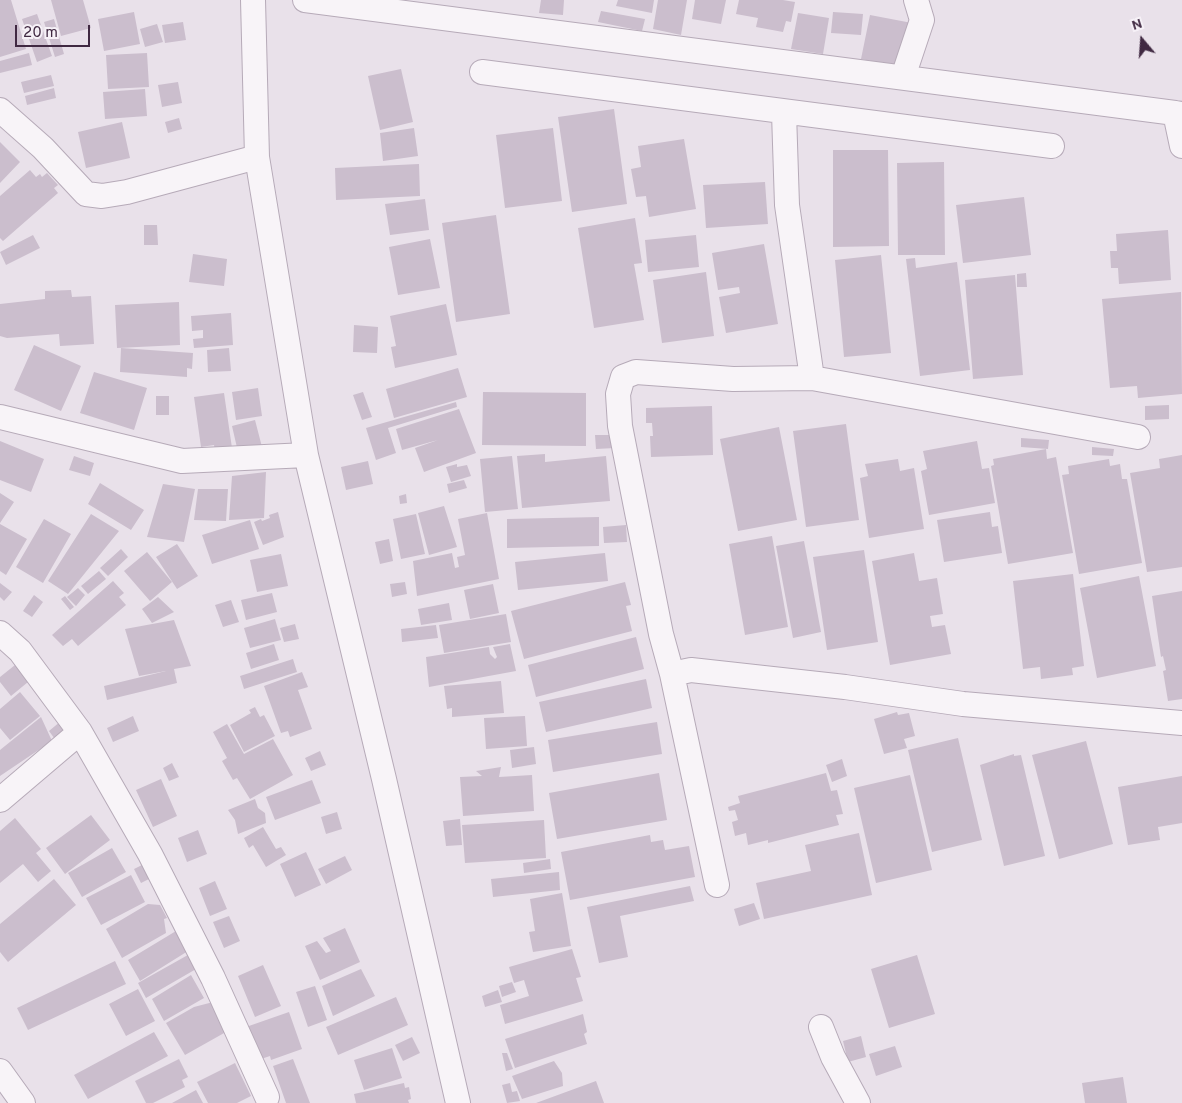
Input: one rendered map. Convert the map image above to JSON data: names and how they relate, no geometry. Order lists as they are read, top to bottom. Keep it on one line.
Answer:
{"scale_bar":"20 m","north":"top"}
